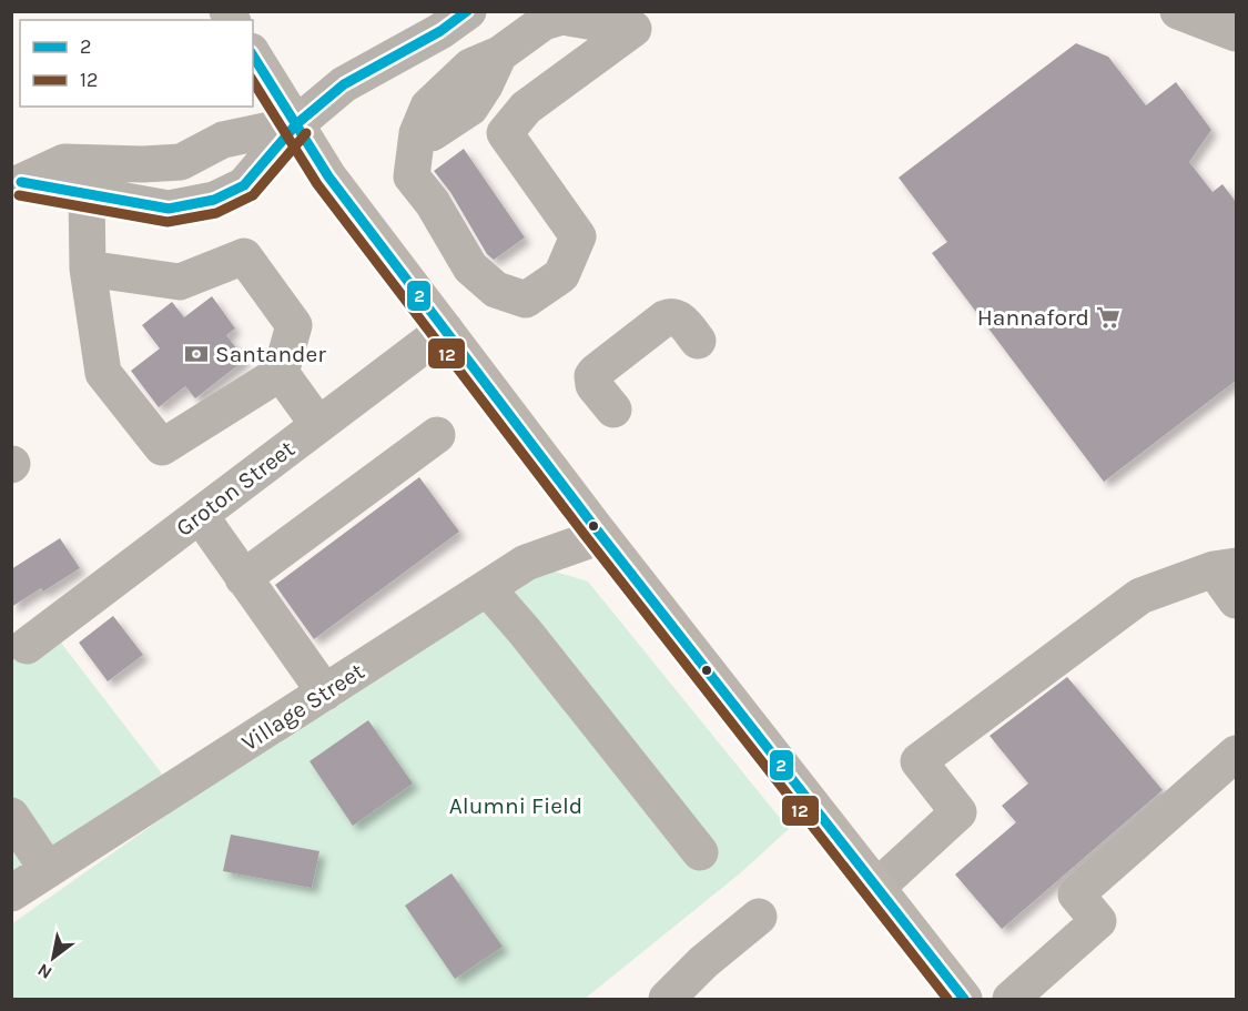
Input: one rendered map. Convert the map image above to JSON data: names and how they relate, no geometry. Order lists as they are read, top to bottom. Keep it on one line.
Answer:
{"streets":{"street":["Groton Street","Village Street"]},"parks":["Alumni Field"],"places":{"supermarket":["Hannaford"],"bank":["Santander"]},"lines":["transit line 2","transit line 12"],"legend":["2","12"],"north":"bottom left"}
